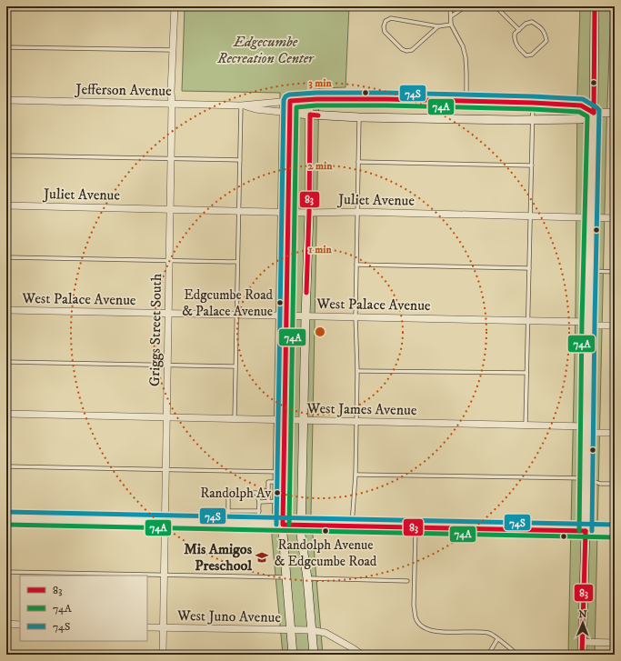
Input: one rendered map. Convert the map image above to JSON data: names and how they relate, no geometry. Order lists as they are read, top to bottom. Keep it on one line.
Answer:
{"streets":{"street":["Jefferson Avenue","Juliet Avenue","West Palace Avenue","Griggs Street South","West James Avenue","West Juno Avenue"]},"crossings":[["Jefferson Avenue","Griggs Street South"],["Juliet Avenue","Griggs Street South"],["West Palace Avenue","Griggs Street South"],["Griggs Street South","West James Avenue"],["Griggs Street South","West Juno Avenue"]],"parks":["Edgecumbe Recreation Center"],"places":{"other":["Edgcumbe Road & Palace Avenue","Randolph Av","Randolph Avenue & Edgcumbe Road"],"school or university":["Mis Amigos Preschool"]},"lines":["transit line 83","transit line 74S","transit line 74A"],"legend":["83","74A","74S"],"north":"top","rings":["3 min","2 min","1 min"]}
